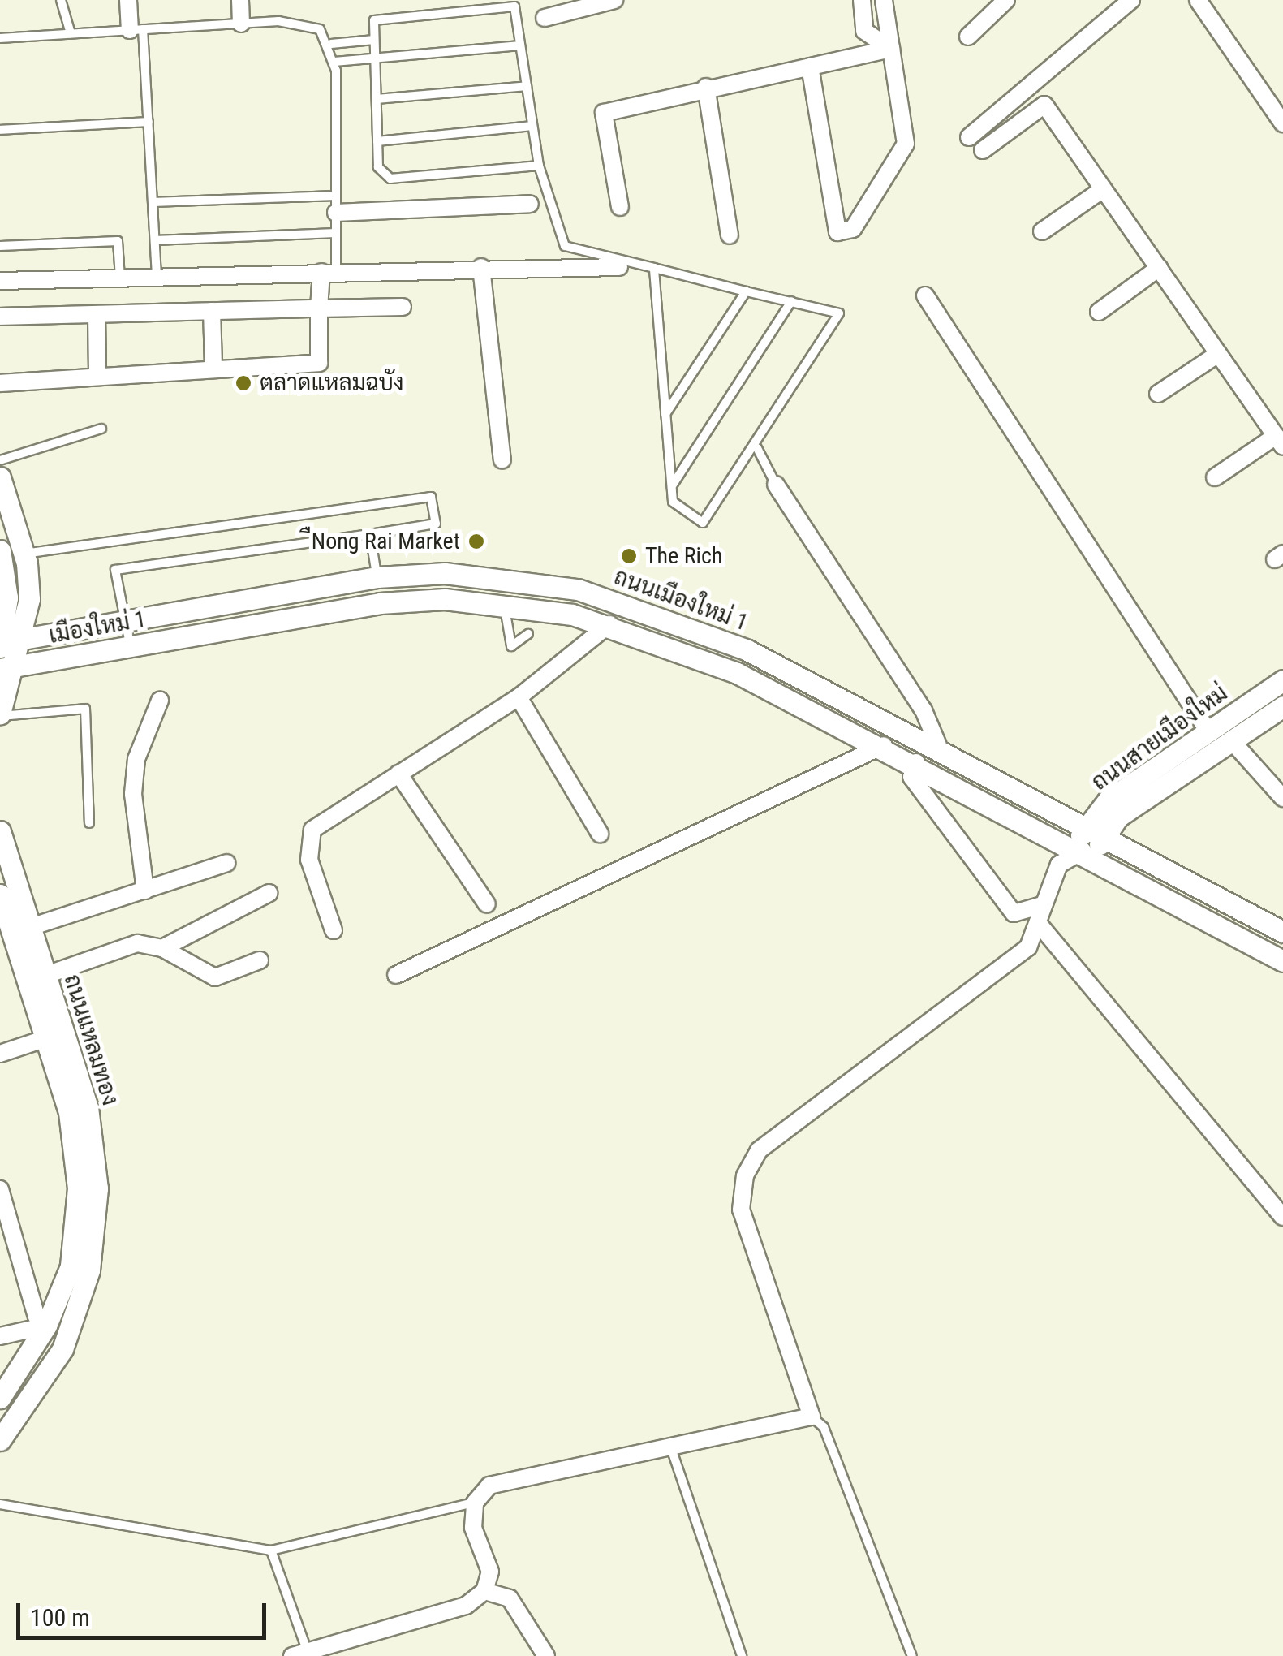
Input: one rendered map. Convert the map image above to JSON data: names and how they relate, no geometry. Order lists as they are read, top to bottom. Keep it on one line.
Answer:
{"streets":{"street":["ถนนเมืองใหม่ 1","เมืองใหม่ 1","ถนนสายเมืองใหม่","ถนนแหลมทอง"]},"crossings":[["ถนนเมืองใหม่ 1","เมืองใหม่ 1"],["ถนนเมืองใหม่ 1","ถนนสายเมืองใหม่"]],"places":["ตลาดแหลมฉบัง","ืNong Rai Market","The Rich"],"scale_bar":"100 m"}
